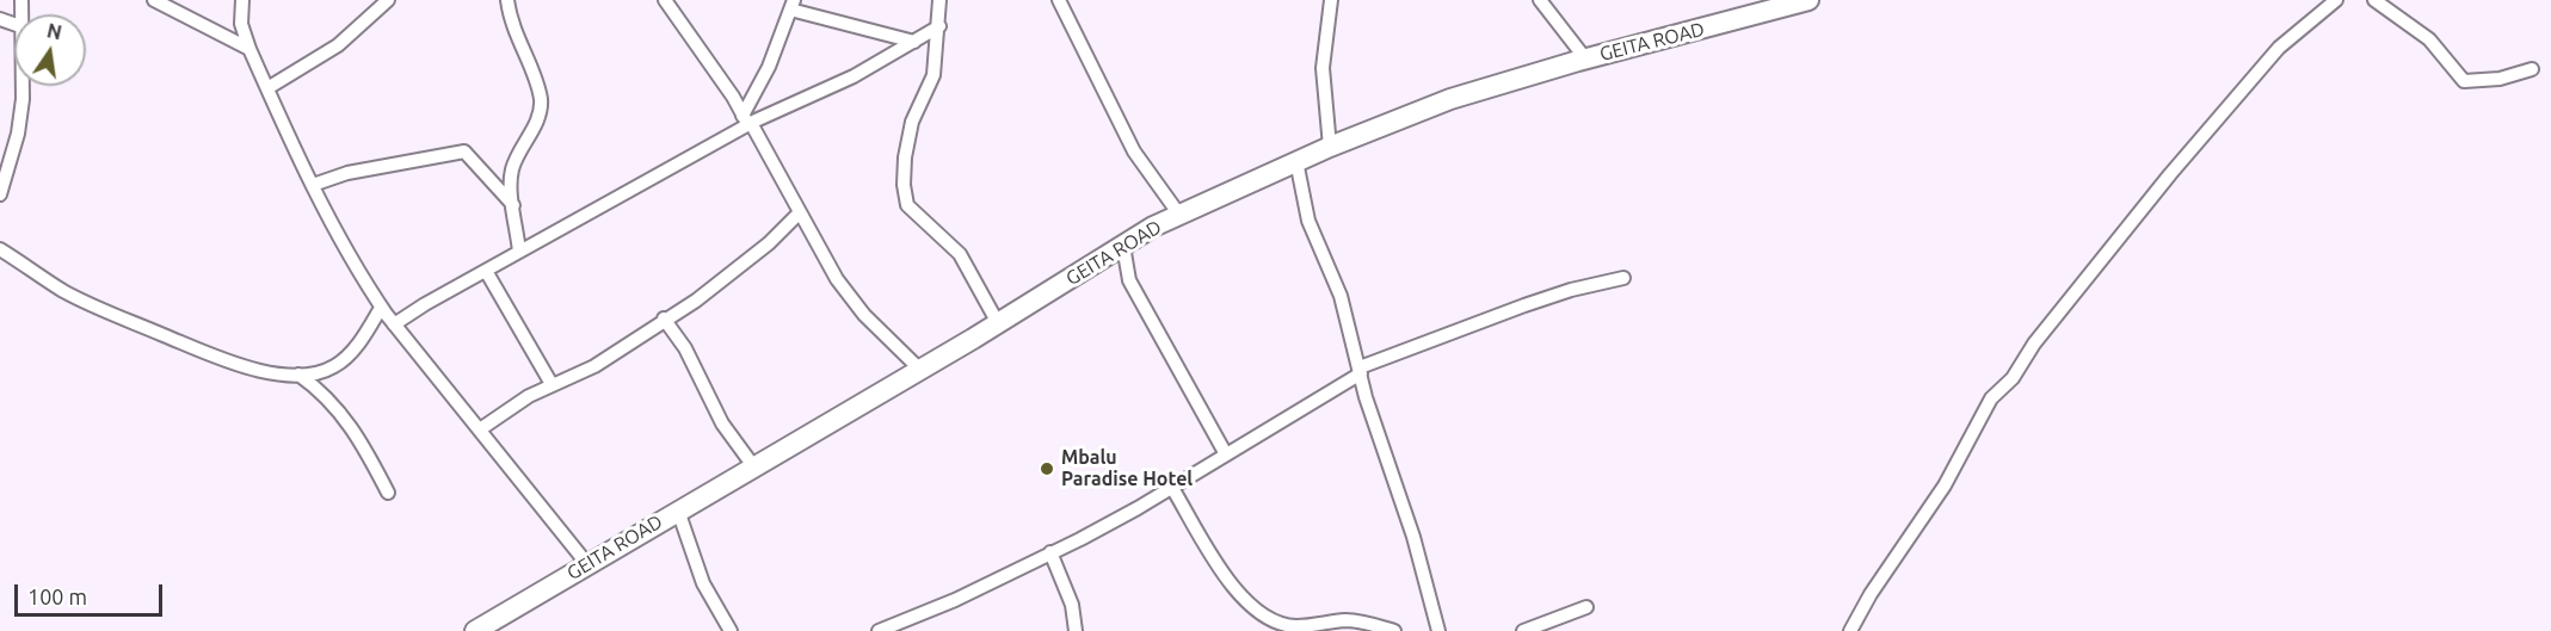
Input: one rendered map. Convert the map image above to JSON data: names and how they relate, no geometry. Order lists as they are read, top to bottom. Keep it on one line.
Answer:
{"streets":{"highway":["GEITA ROAD"]},"places":["Mbalu Paradise Hotel"],"scale_bar":"100 m","north":"top"}
